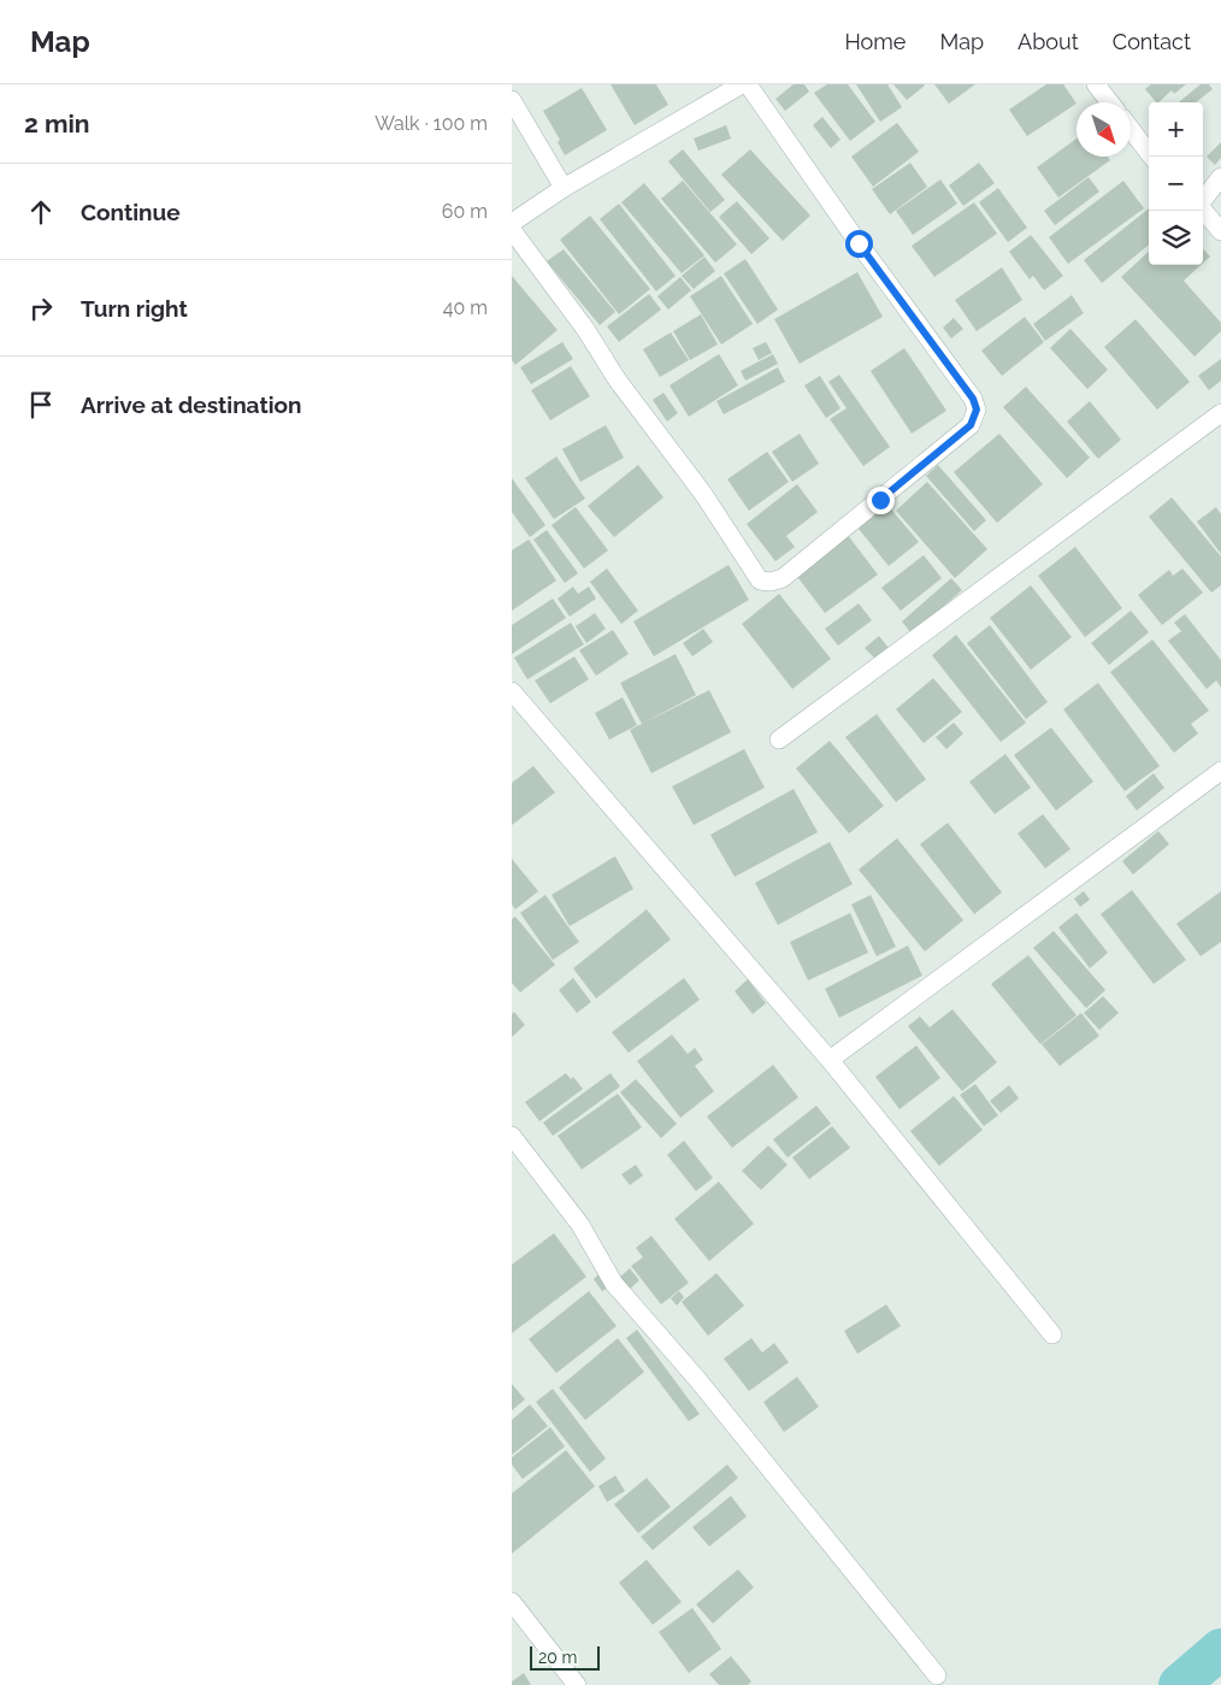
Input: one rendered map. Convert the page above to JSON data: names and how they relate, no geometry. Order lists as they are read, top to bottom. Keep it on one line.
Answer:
{"scale_bar":"20 m","north":"bottom right","page":{"header":"Map","nav":["Home","Map","About","Contact"],"heading":["2 min","Walk · 100 m"],"map_buttons":["+","−"],"list":[["Continue","60 m"],["Turn right","40 m"],"Arrive at destination"],"scale":"20 m"}}
